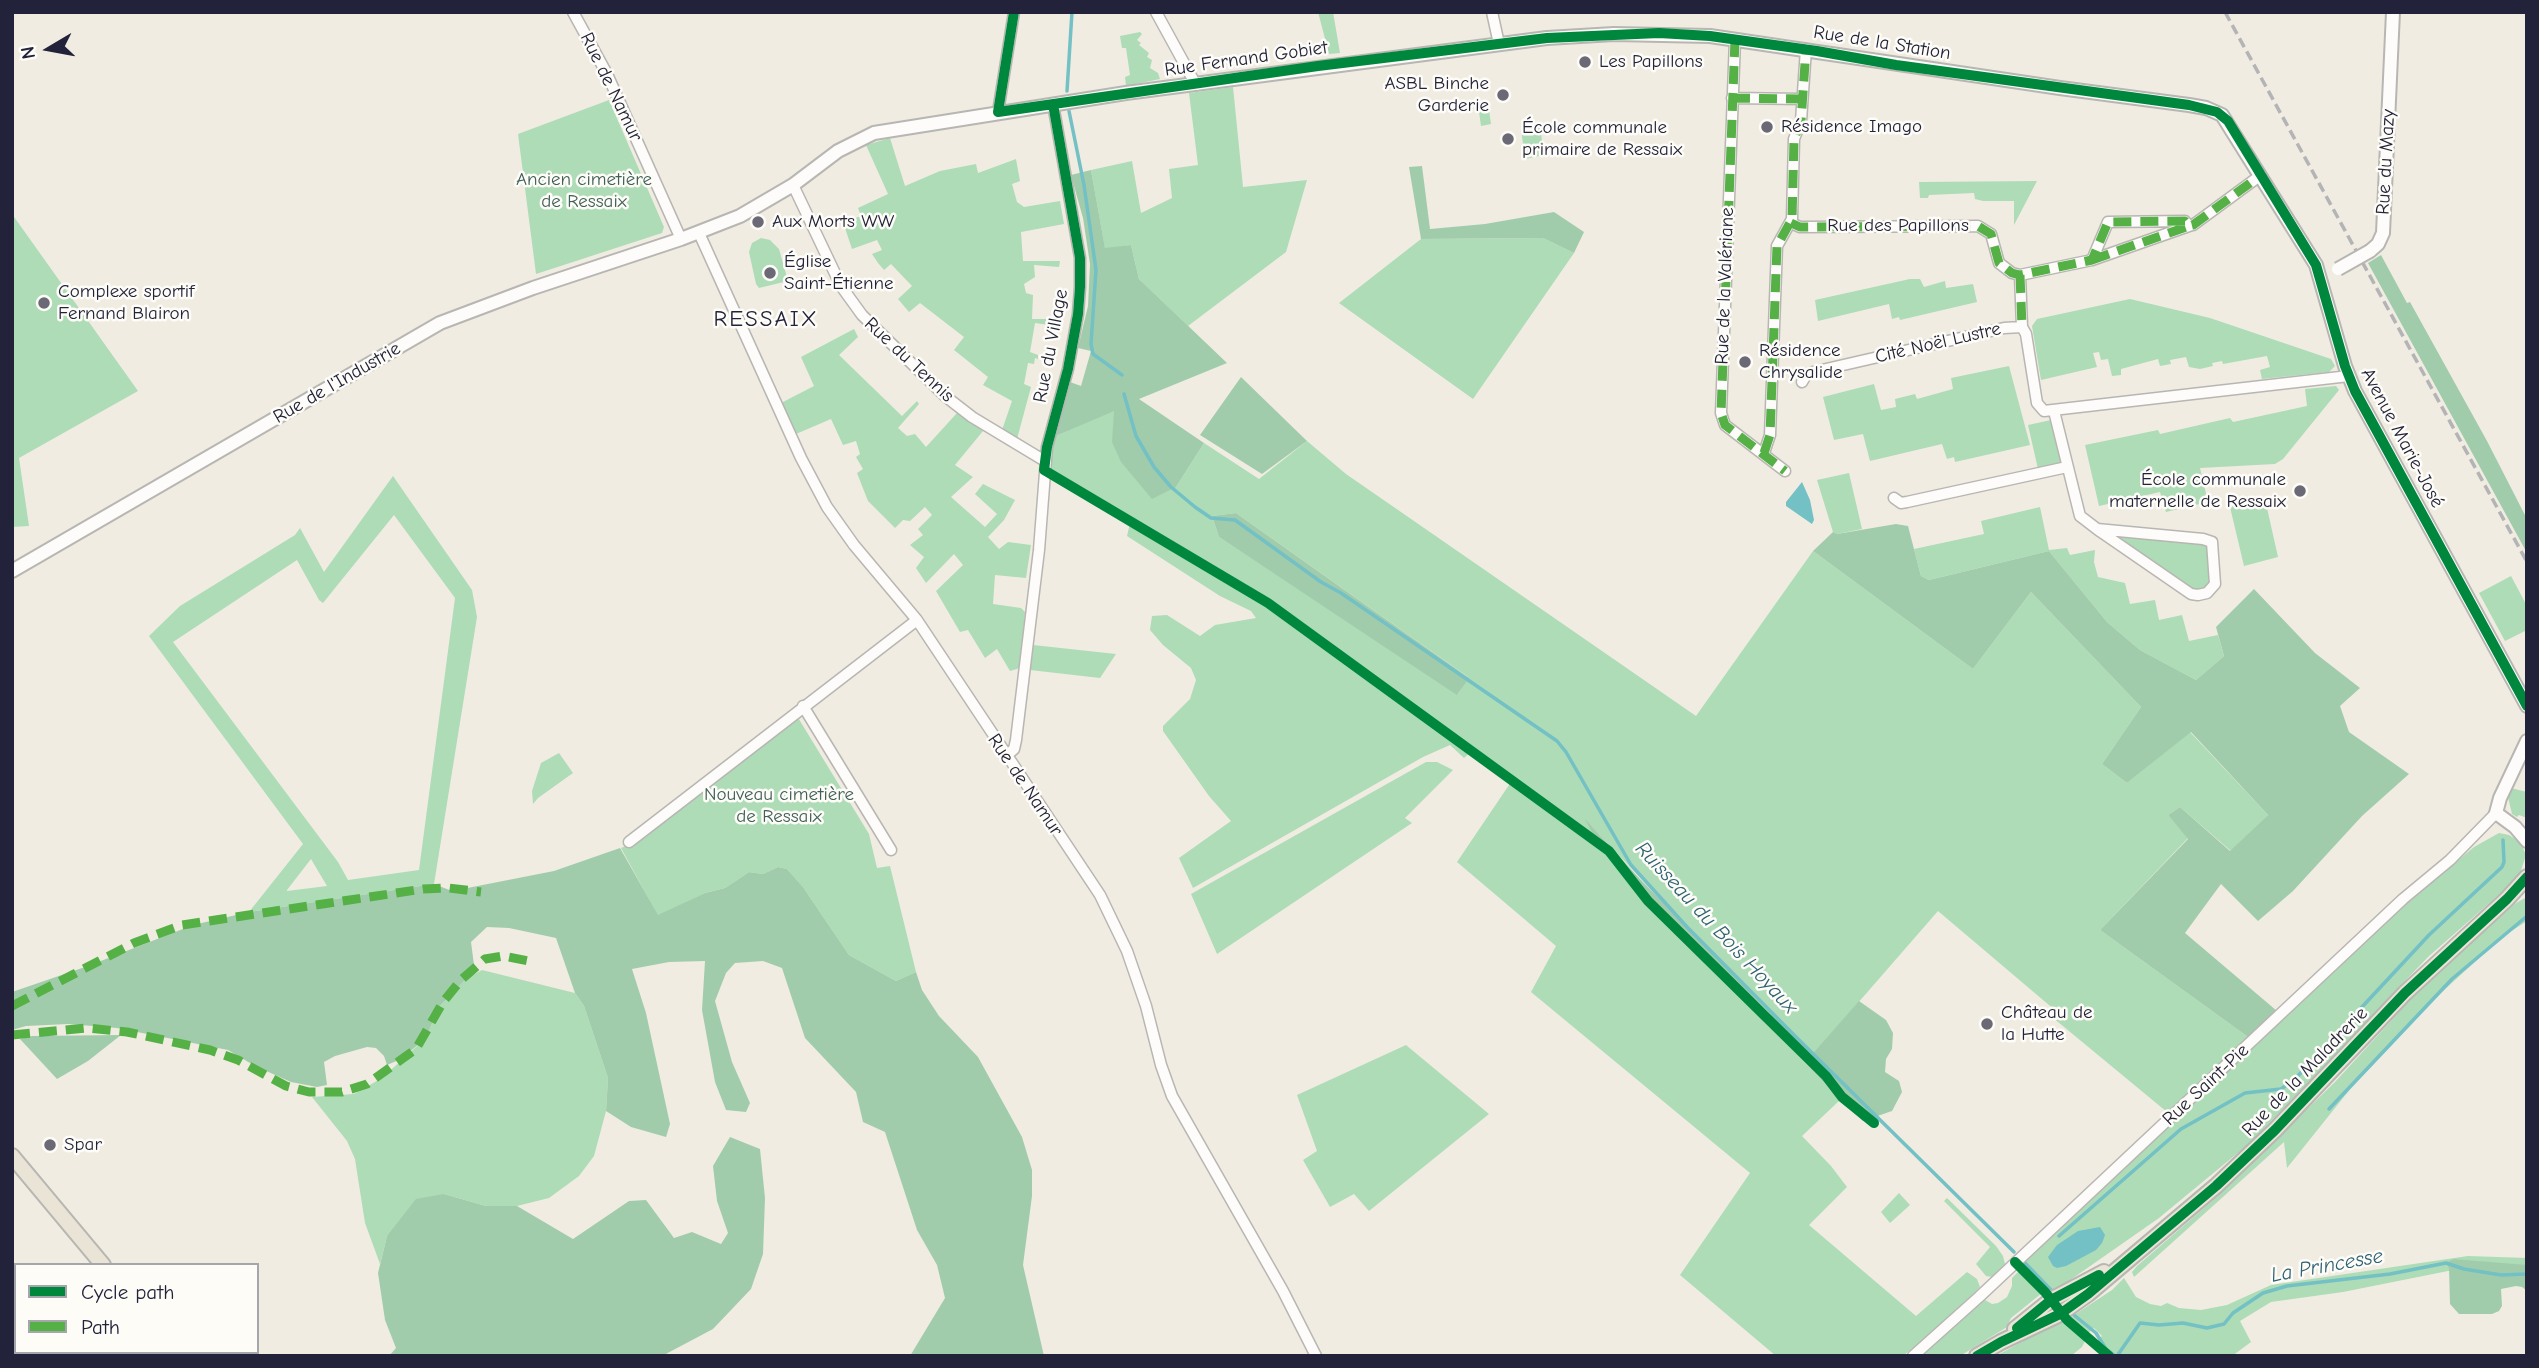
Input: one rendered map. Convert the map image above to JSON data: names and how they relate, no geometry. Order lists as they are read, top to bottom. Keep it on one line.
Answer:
{"streets":{"main road":["Rue de la Maladrerie"],"street":["Rue de la Station","Rue Fernand Gobiet","Rue de Namur","Rue du Mazy","Rue des Papillons","Rue de la Valériane","Cité Noël Lustre","Rue du Village","Rue du Tennis","Rue de l'Industrie","Avenue Marie-José","Rue Saint-Pie"]},"crossings":[["Rue de la Station","Rue Fernand Gobiet"],["Rue de la Station","Rue de la Valériane"],["Rue de la Station","Avenue Marie-José"],["Rue Fernand Gobiet","Rue de Namur"],["Rue Fernand Gobiet","Rue du Village"],["Rue Fernand Gobiet","Rue du Tennis"],["Rue Fernand Gobiet","Rue de l'Industrie"],["Rue de Namur","Rue du Village"],["Rue de Namur","Rue de l'Industrie"],["Rue du Mazy","Avenue Marie-José"],["Rue du Village","Rue du Tennis"]],"districts":["RESSAIX"],"water":["Ruisseau du Bois Hoyaux","La Princesse"],"parks":["Ancien cimetière de Ressaix","Nouveau cimetière de Ressaix"],"places":["Les Papillons","ASBL Binche Garderie","Résidence Imago","École communale primaire de Ressaix","Aux Morts WW","Église Saint-Étienne","Complexe sportif Fernand Blairon","Résidence Chrysalide","École communale maternelle de Ressaix","Château de la Hutte","Spar"],"legend":["Cycle path","Path"],"north":"left"}
